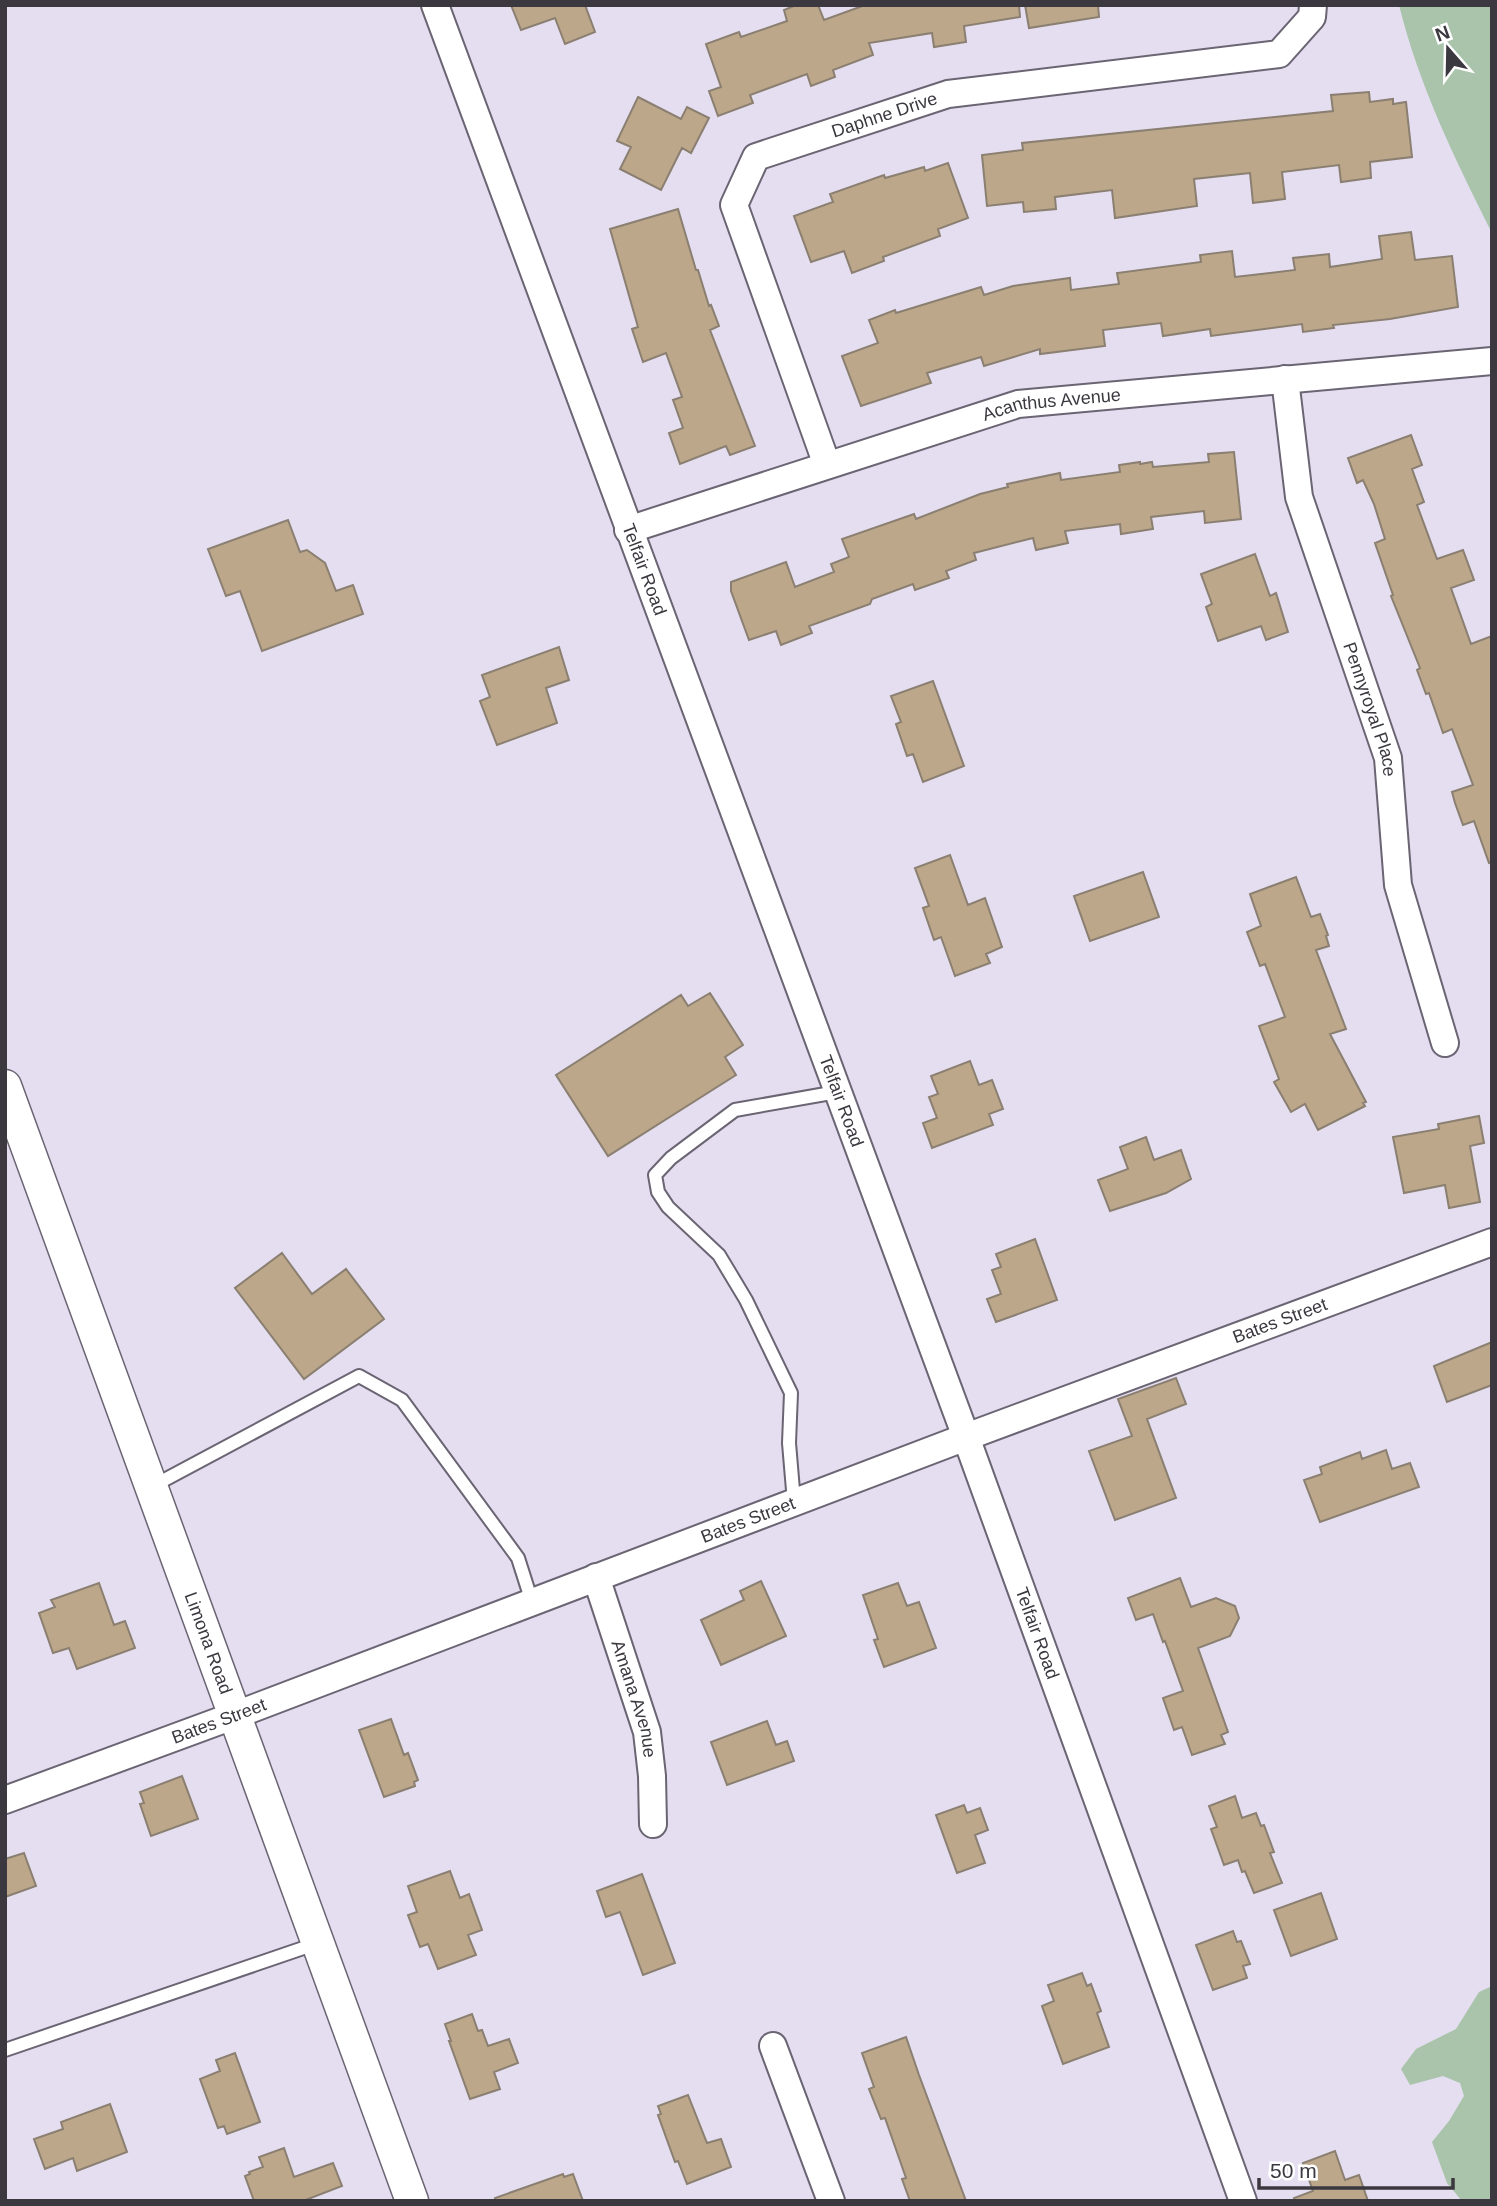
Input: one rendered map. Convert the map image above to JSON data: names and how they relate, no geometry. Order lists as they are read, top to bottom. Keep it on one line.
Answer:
{"streets":{"street":["Daphne Drive","Acanthus Avenue","Telfair Road","Pennyroyal Place","Bates Street","Limona Road","Amana Avenue"]},"crossings":[["Daphne Drive","Acanthus Avenue"],["Acanthus Avenue","Telfair Road"],["Acanthus Avenue","Pennyroyal Place"],["Telfair Road","Bates Street"],["Bates Street","Limona Road"],["Bates Street","Amana Avenue"]],"scale_bar":"50 m","north":"top"}
